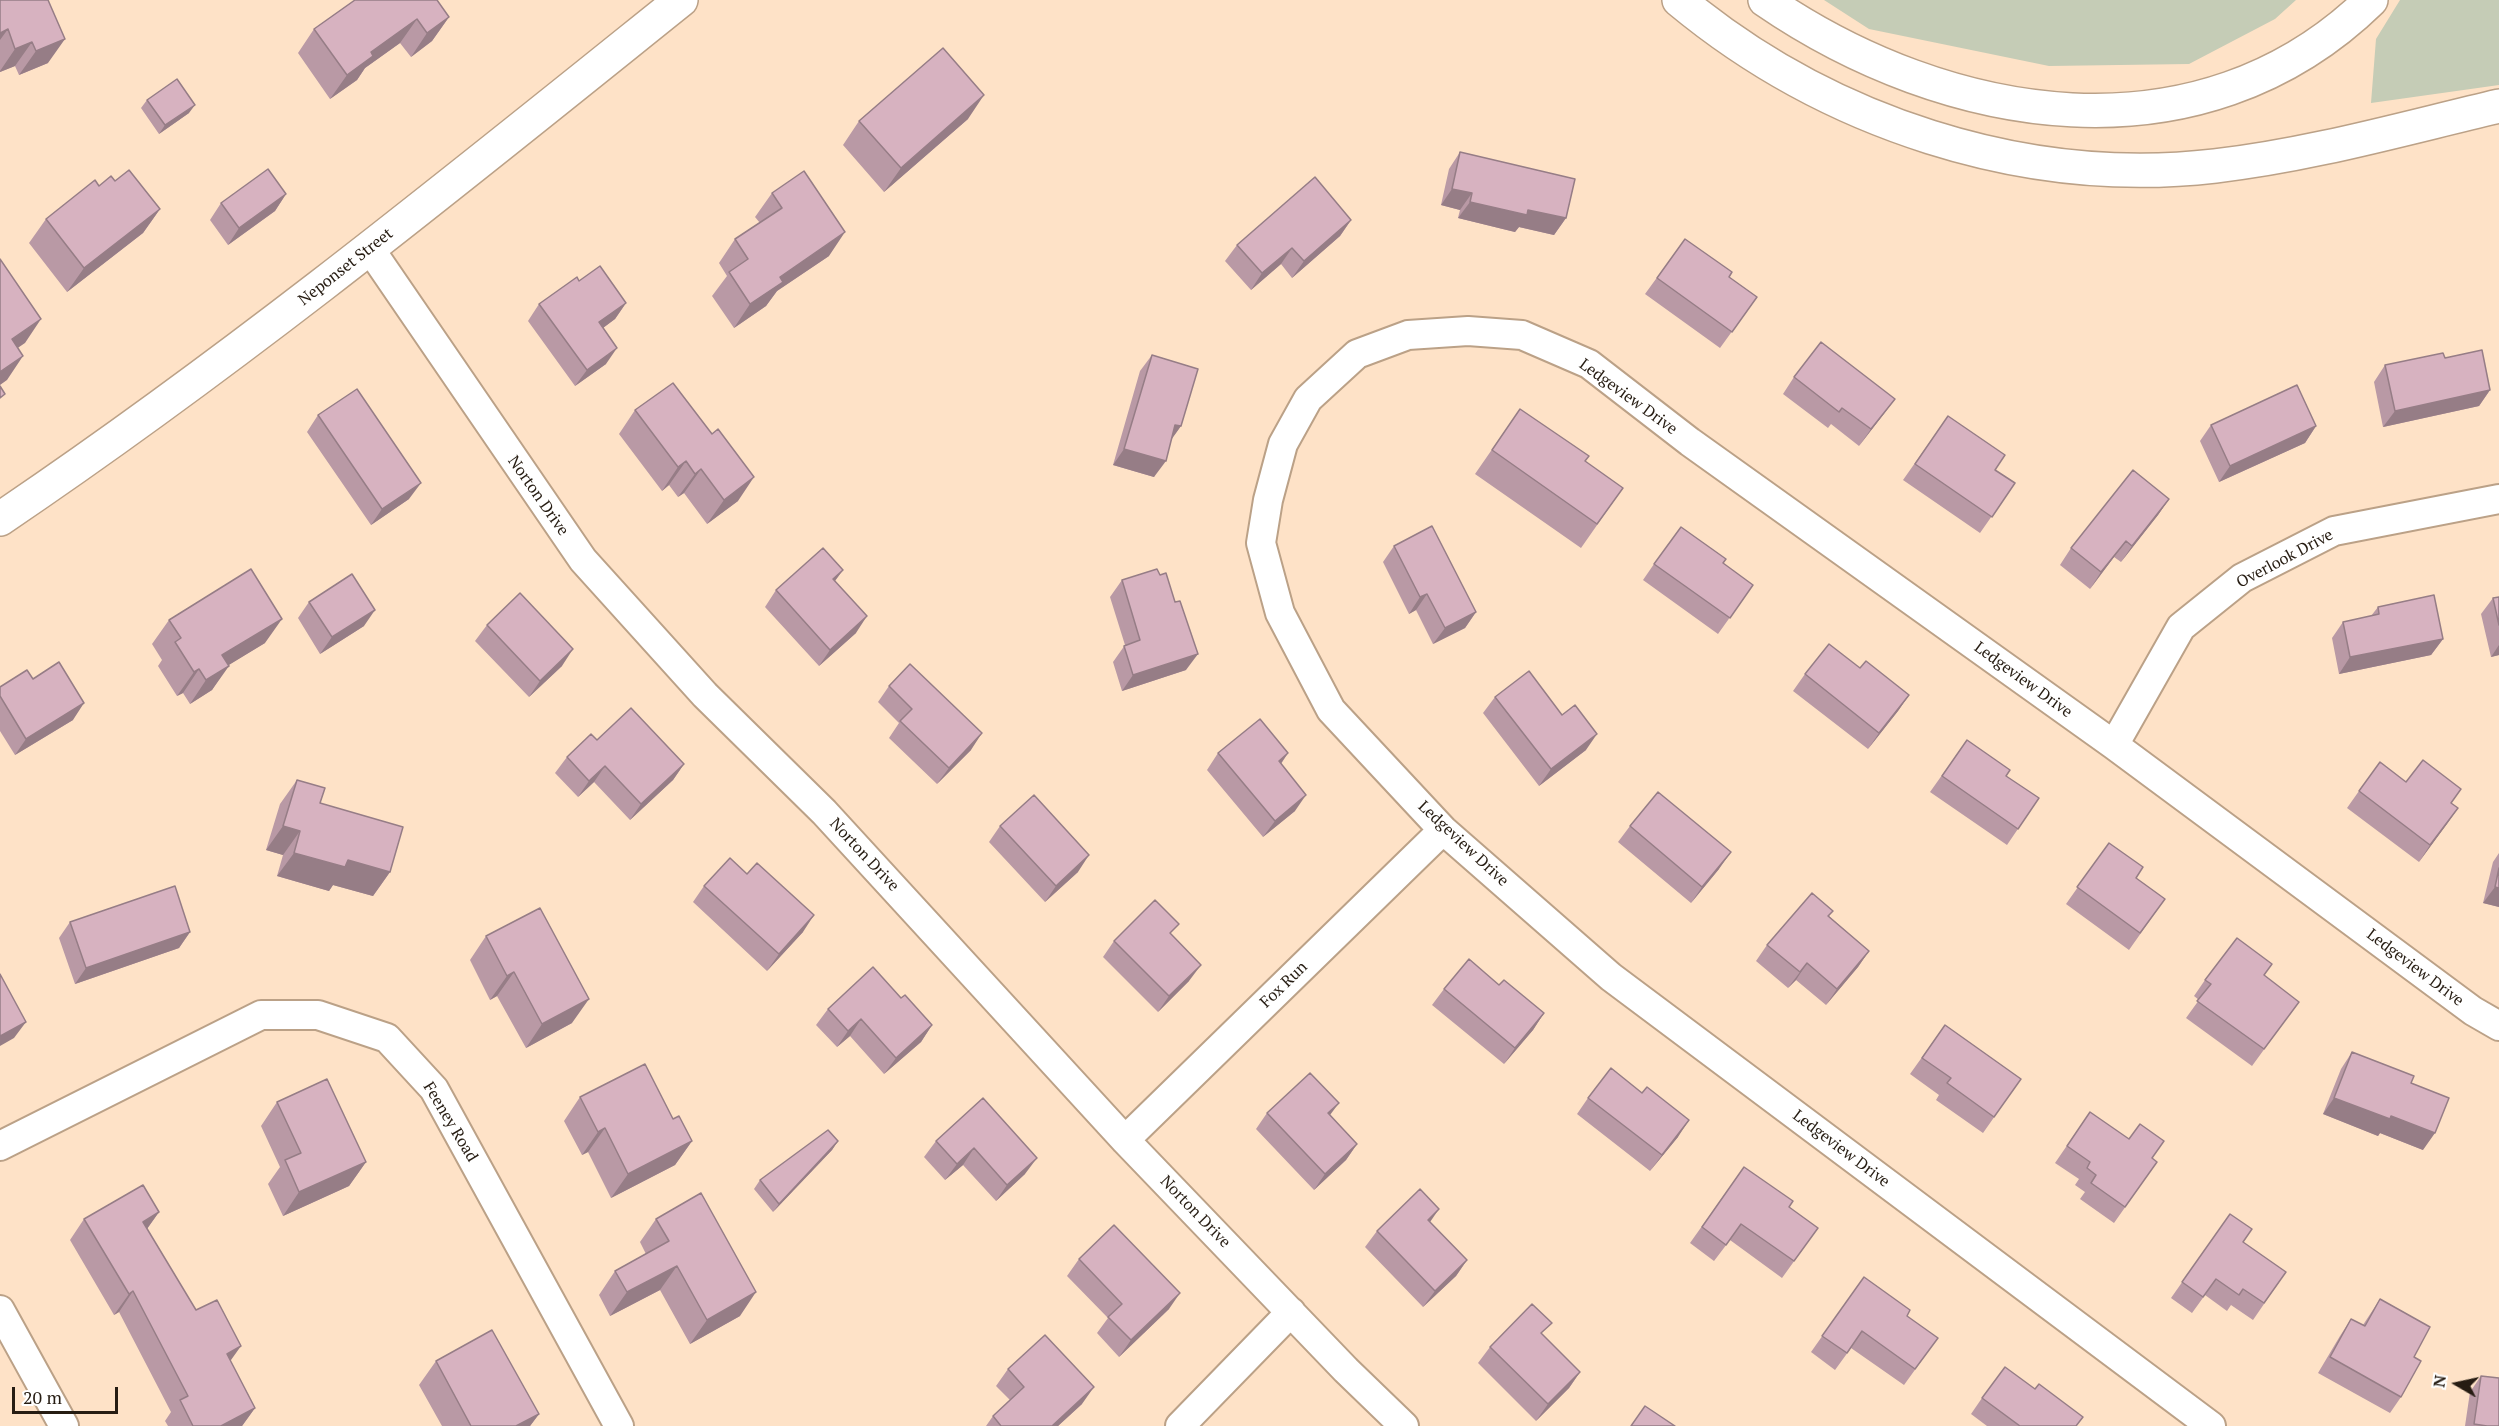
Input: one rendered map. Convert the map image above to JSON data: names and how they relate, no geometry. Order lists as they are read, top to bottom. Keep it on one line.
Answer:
{"streets":{"main road":["Neponset Street"],"street":["Ledgeview Drive","Norton Drive","Overlook Drive","Fox Run","Feeney Road"]},"crossings":[["Neponset Street","Norton Drive"],["Ledgeview Drive","Overlook Drive"],["Ledgeview Drive","Fox Run"],["Norton Drive","Fox Run"]],"scale_bar":"20 m","north":"left"}
